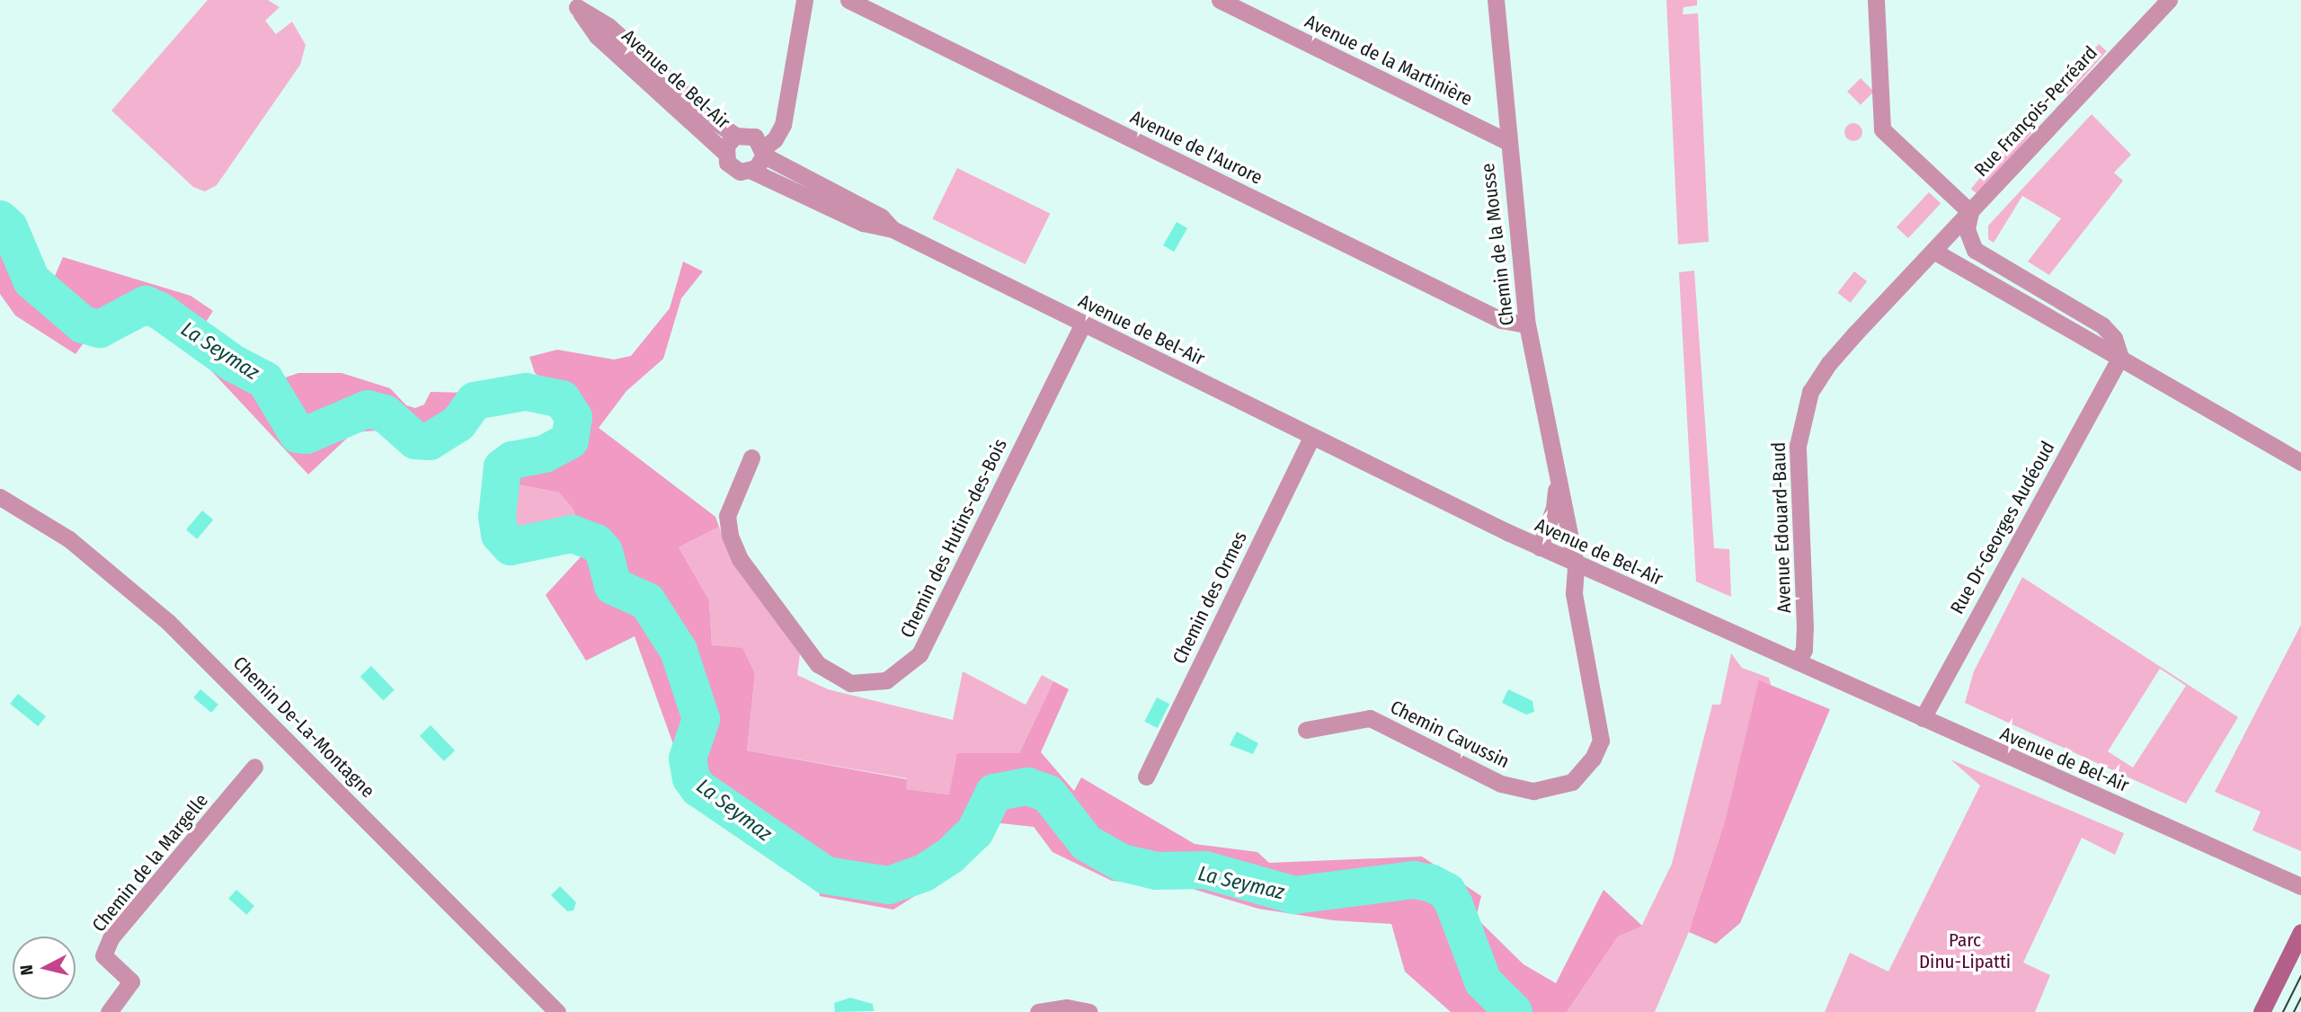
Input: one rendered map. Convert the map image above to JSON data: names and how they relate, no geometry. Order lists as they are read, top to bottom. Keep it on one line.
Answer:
{"streets":{"street":["Avenue de la Martinière","Avenue de Bel-Air","Rue François-Perréard","Avenue de l'Aurore","Chemin de la Mousse","Avenue Edouard-Baud","Rue Dr-Georges Audéoud","Chemin des Hutins-des-Bois","Chemin des Ormes","Chemin De-La-Montagne","Chemin Cavussin","Chemin de la Margelle"]},"crossings":[["Avenue de la Martinière","Chemin de la Mousse"],["Avenue de Bel-Air","Chemin de la Mousse"],["Avenue de Bel-Air","Avenue Edouard-Baud"],["Avenue de Bel-Air","Rue Dr-Georges Audéoud"],["Avenue de Bel-Air","Chemin des Hutins-des-Bois"],["Avenue de Bel-Air","Chemin des Ormes"],["Avenue de Bel-Air","Chemin Cavussin"],["Rue François-Perréard","Avenue Edouard-Baud"],["Avenue de l'Aurore","Chemin de la Mousse"],["Chemin de la Mousse","Chemin Cavussin"]],"water":["La Seymaz"],"parks":["Parc Dinu-Lipatti"],"north":"left"}
